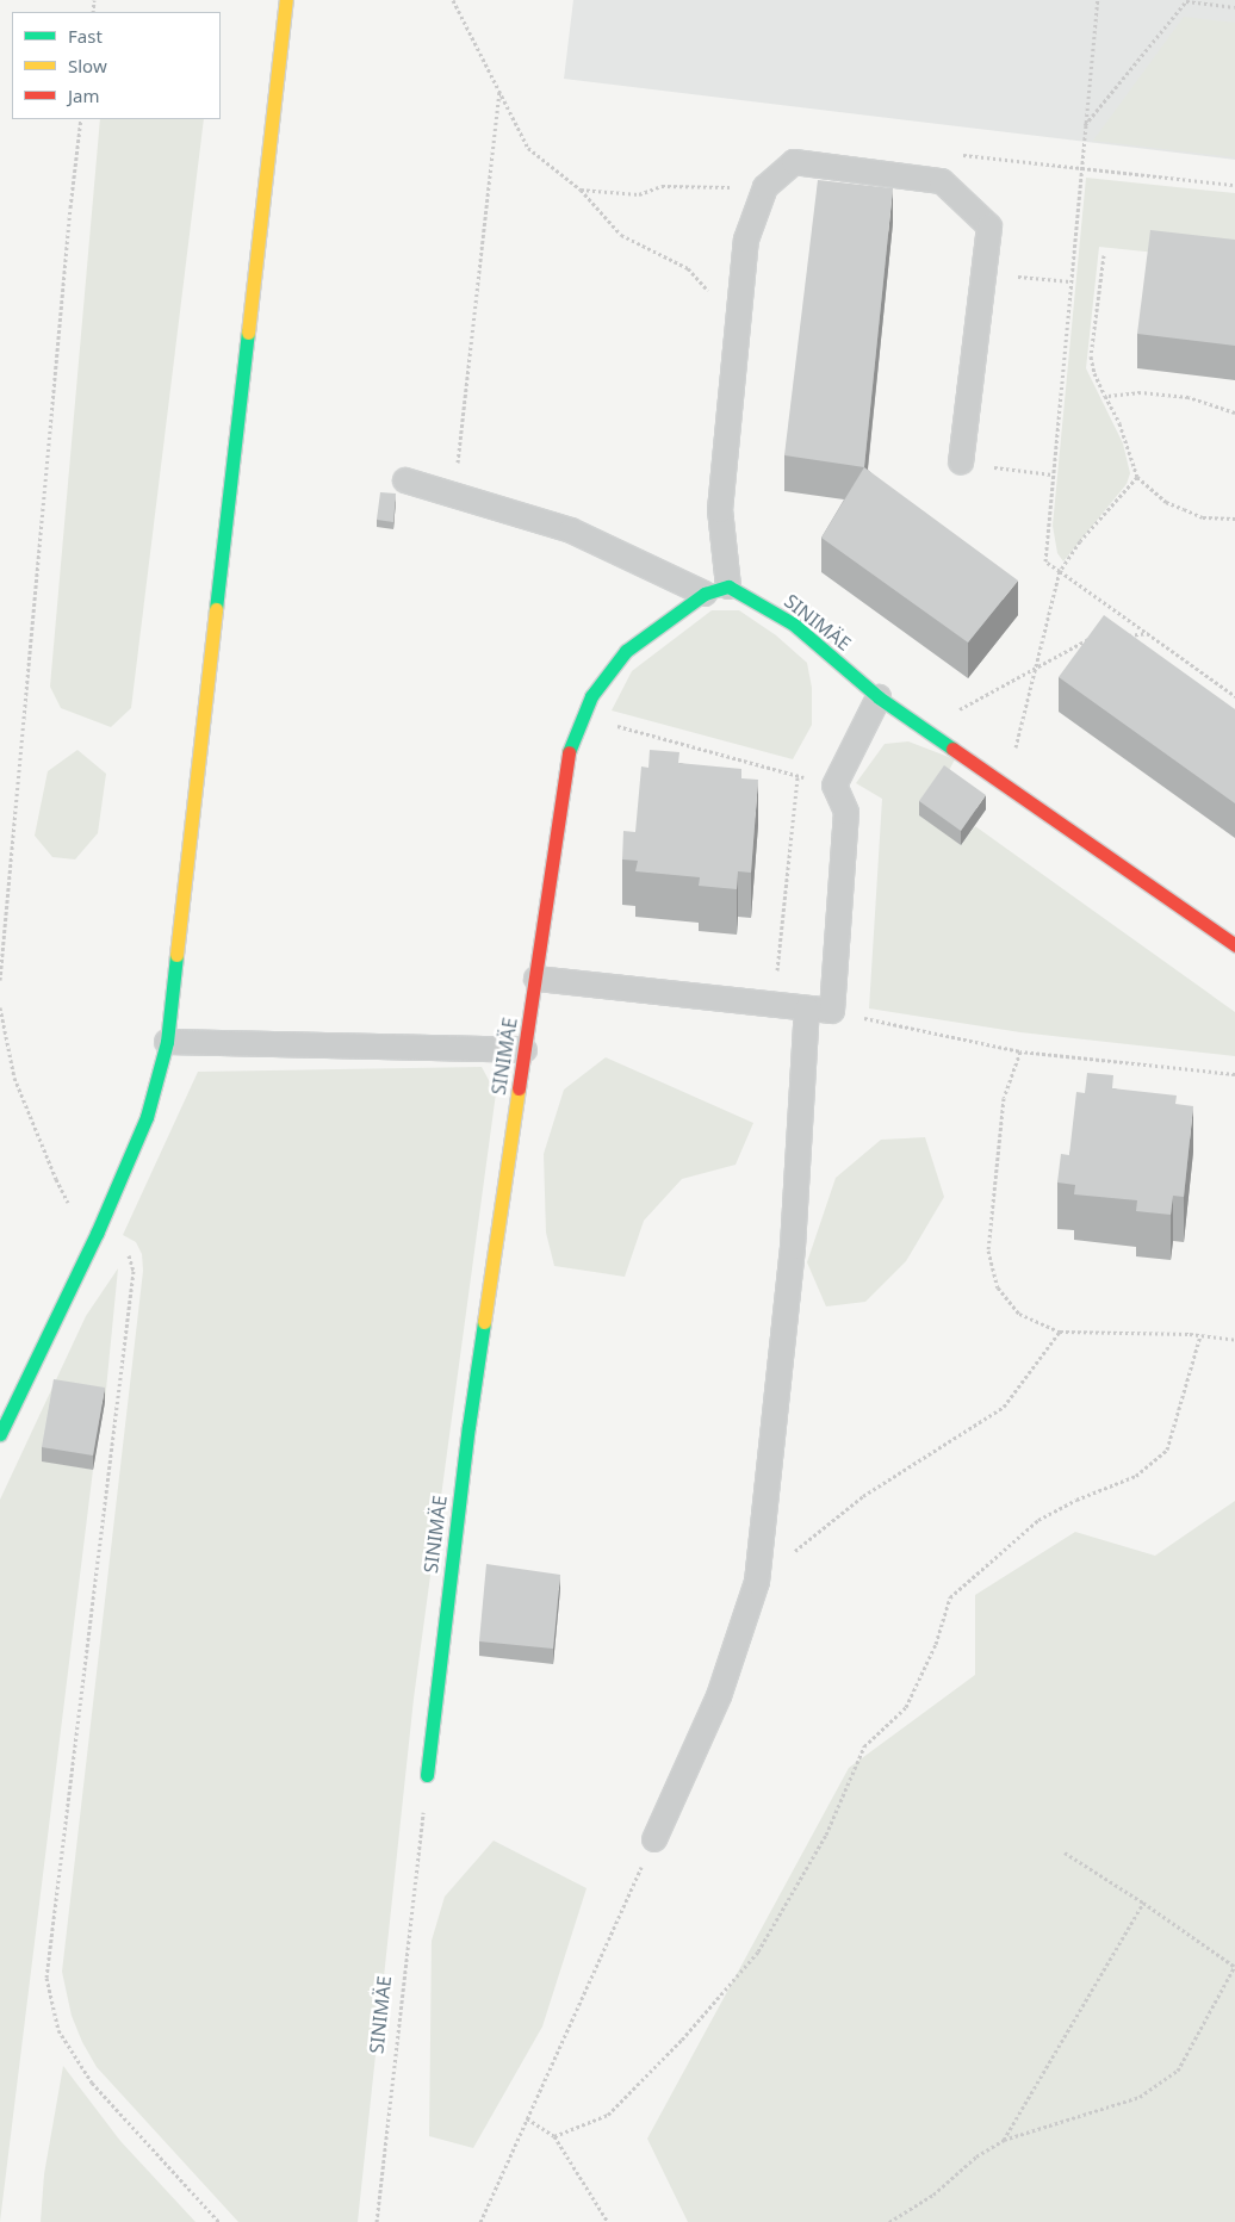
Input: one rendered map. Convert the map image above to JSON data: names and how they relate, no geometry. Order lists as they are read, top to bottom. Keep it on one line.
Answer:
{"streets":{"street":["SINIMÄE"]},"legend":["Fast","Slow","Jam"]}
